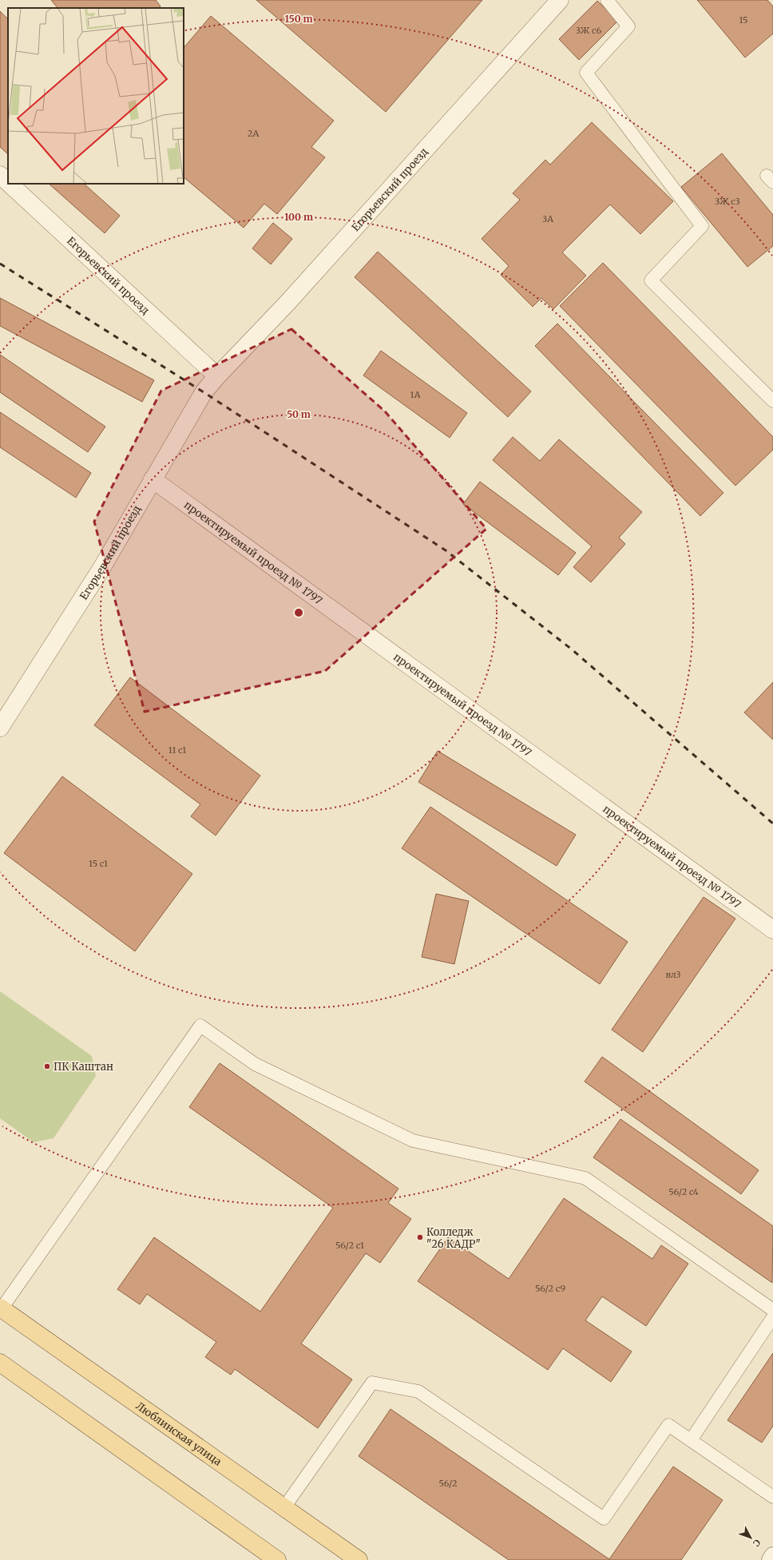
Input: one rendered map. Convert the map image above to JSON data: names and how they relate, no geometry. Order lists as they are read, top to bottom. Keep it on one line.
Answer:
{"streets":{"main road":["Люблинская улица"],"street":["Егорьевский проезд","проектируемый проезд № 1797"]},"crossings":[["Егорьевский проезд","проектируемый проезд № 1797"]],"places":["ПК Каштан","Колледж \"26 КАДР\""],"house_numbers":["15","3Ж с6","2А","3Ж с3","3А","1А","11 с1","15 с1","вл3","56/2 с4","56/2 с1","56/2 с9","56/2"],"north":"bottom right","rings":["150 m","100 m","50 m"]}
